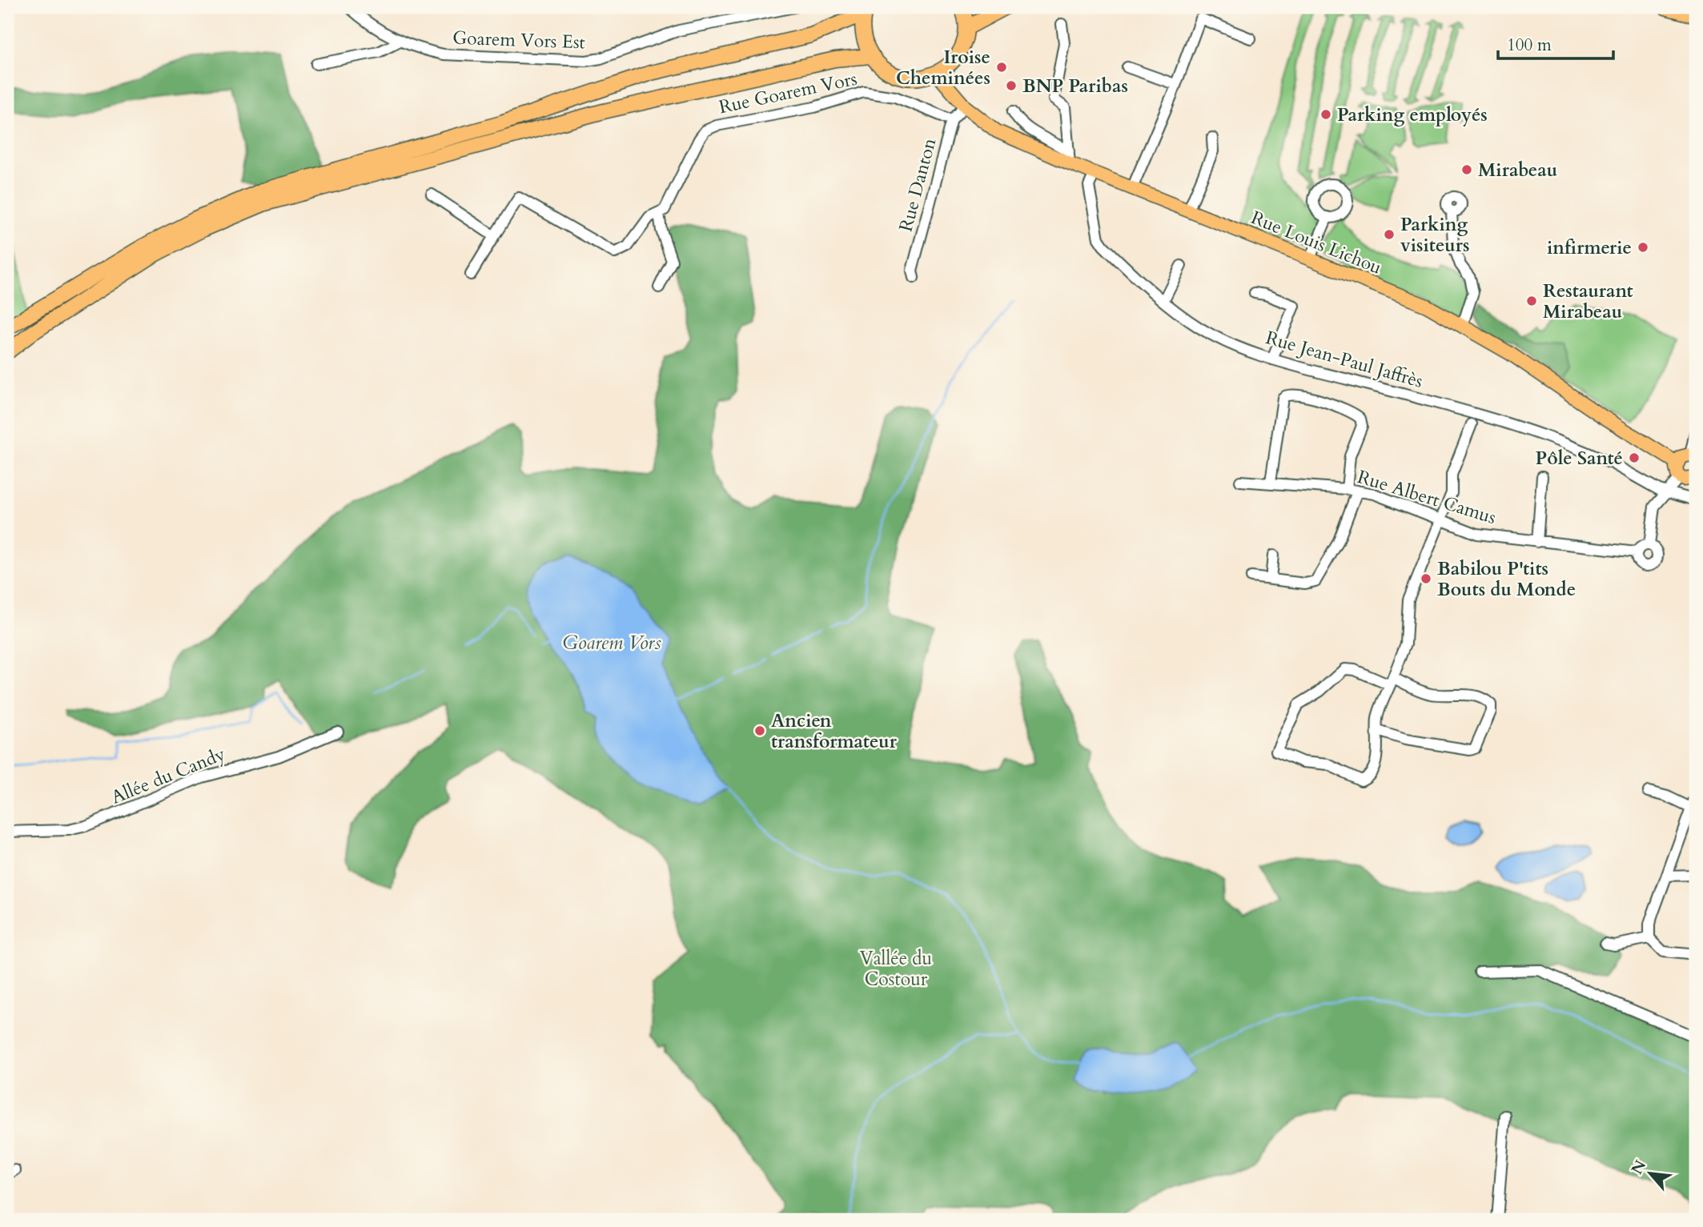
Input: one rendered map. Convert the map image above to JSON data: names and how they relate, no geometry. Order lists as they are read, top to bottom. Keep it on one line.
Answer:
{"streets":{"main road":["Rue Louis Lichou"],"street":["Goarem Vors Est","Rue Goarem Vors","Rue Danton","Rue Jean-Paul Jaffrès","Rue Albert Camus","Allée du Candy"]},"crossings":[["Rue Goarem Vors","Rue Danton"],["Rue Danton","Rue Louis Lichou"],["Rue Louis Lichou","Rue Jean-Paul Jaffrès"]],"water":["Goarem Vors"],"parks":["Vallée du Costour"],"places":["Iroise Cheminées","BNP Paribas","Parking employés","Mirabeau","Parking visiteurs","infirmerie","Restaurant Mirabeau","Pôle Santé","Babilou P'tits Bouts du Monde","Ancien transformateur"],"scale_bar":"100 m","north":"top left"}
